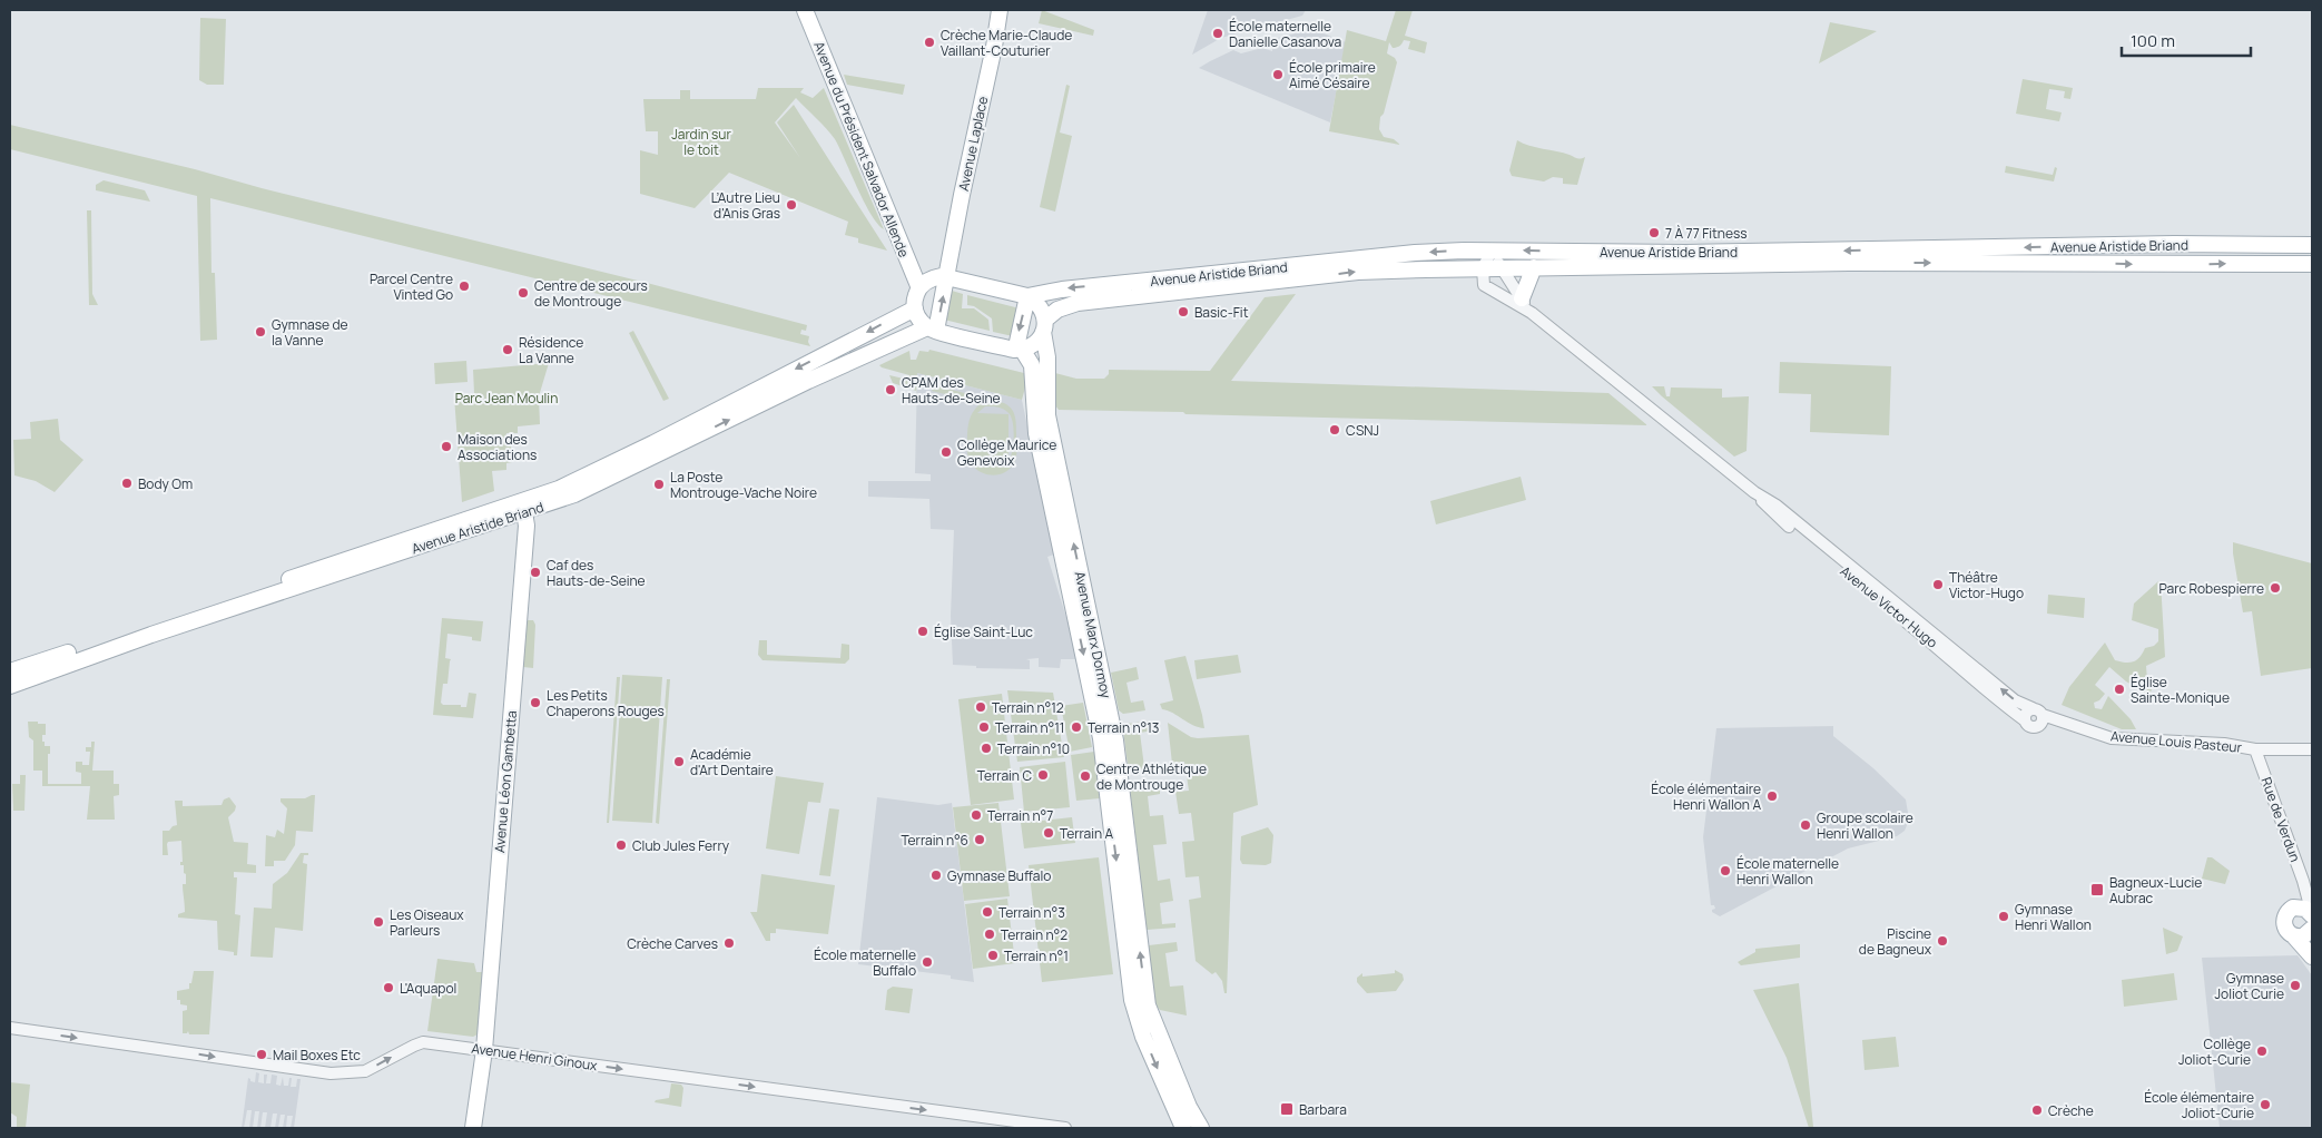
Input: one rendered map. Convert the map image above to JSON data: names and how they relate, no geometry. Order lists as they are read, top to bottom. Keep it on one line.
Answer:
{"streets":{"main road":["Avenue Laplace","Avenue du Président Salvador Allende","Avenue Aristide Briand","Avenue Marx Dormoy","Avenue Léon Gambetta"],"street":["Avenue Victor Hugo","Avenue Louis Pasteur","Rue de Verdun","Avenue Henri Ginoux"]},"crossings":[["Avenue Laplace","Avenue Aristide Briand"],["Avenue Aristide Briand","Avenue Victor Hugo"],["Avenue Aristide Briand","Avenue Marx Dormoy"],["Avenue Aristide Briand","Avenue Léon Gambetta"],["Avenue Victor Hugo","Avenue Louis Pasteur"],["Avenue Louis Pasteur","Rue de Verdun"],["Avenue Léon Gambetta","Avenue Henri Ginoux"]],"one_way":["Avenue Henri Ginoux"],"parks":["Jardin sur le toit","Parc Jean Moulin"],"places":{"other":["École maternelle Danielle Casanova","Crèche Marie-Claude Vaillant-Couturier","École primaire Aimé Césaire","L’Autre Lieu d'Anis Gras","7 À 77 Fitness","Parcel Centre Vinted Go","Centre de secours de Montrouge","Basic-Fit","Gymnase de la Vanne","Résidence La Vanne","CPAM des Hauts-de-Seine","CSNJ","Maison des Associations","Collège Maurice Genevoix","Body Om","La Poste Montrouge-Vache Noire","Caf des Hauts-de-Seine","Théâtre Victor-Hugo","Parc Robespierre","Église Saint-Luc","Église Sainte-Monique","Les Petits Chaperons Rouges","Terrain n°12","Terrain n°11","Terrain n°13","Terrain n°10","Académie d'Art Dentaire","Terrain C","Centre Athlétique de Montrouge","École élémentaire Henri Wallon A","Terrain n°7","Groupe scolaire Henri Wallon","Terrain A","Terrain n°6","Club Jules Ferry","École maternelle Henri Wallon","Gymnase Buffalo","Terrain n°3","Gymnase Henri Wallon","Les Oiseaux Parleurs","Terrain n°2","Piscine de Bagneux","Crèche Carves","Terrain n°1","École maternelle Buffalo","Gymnase Joliot Curie","L'Aquapol","Collège Joliot-Curie","Mail Boxes Etc","École élémentaire Joliot-Curie","Crèche"],"transit":["Bagneux-Lucie Aubrac","Barbara"]},"scale_bar":"100 m"}
